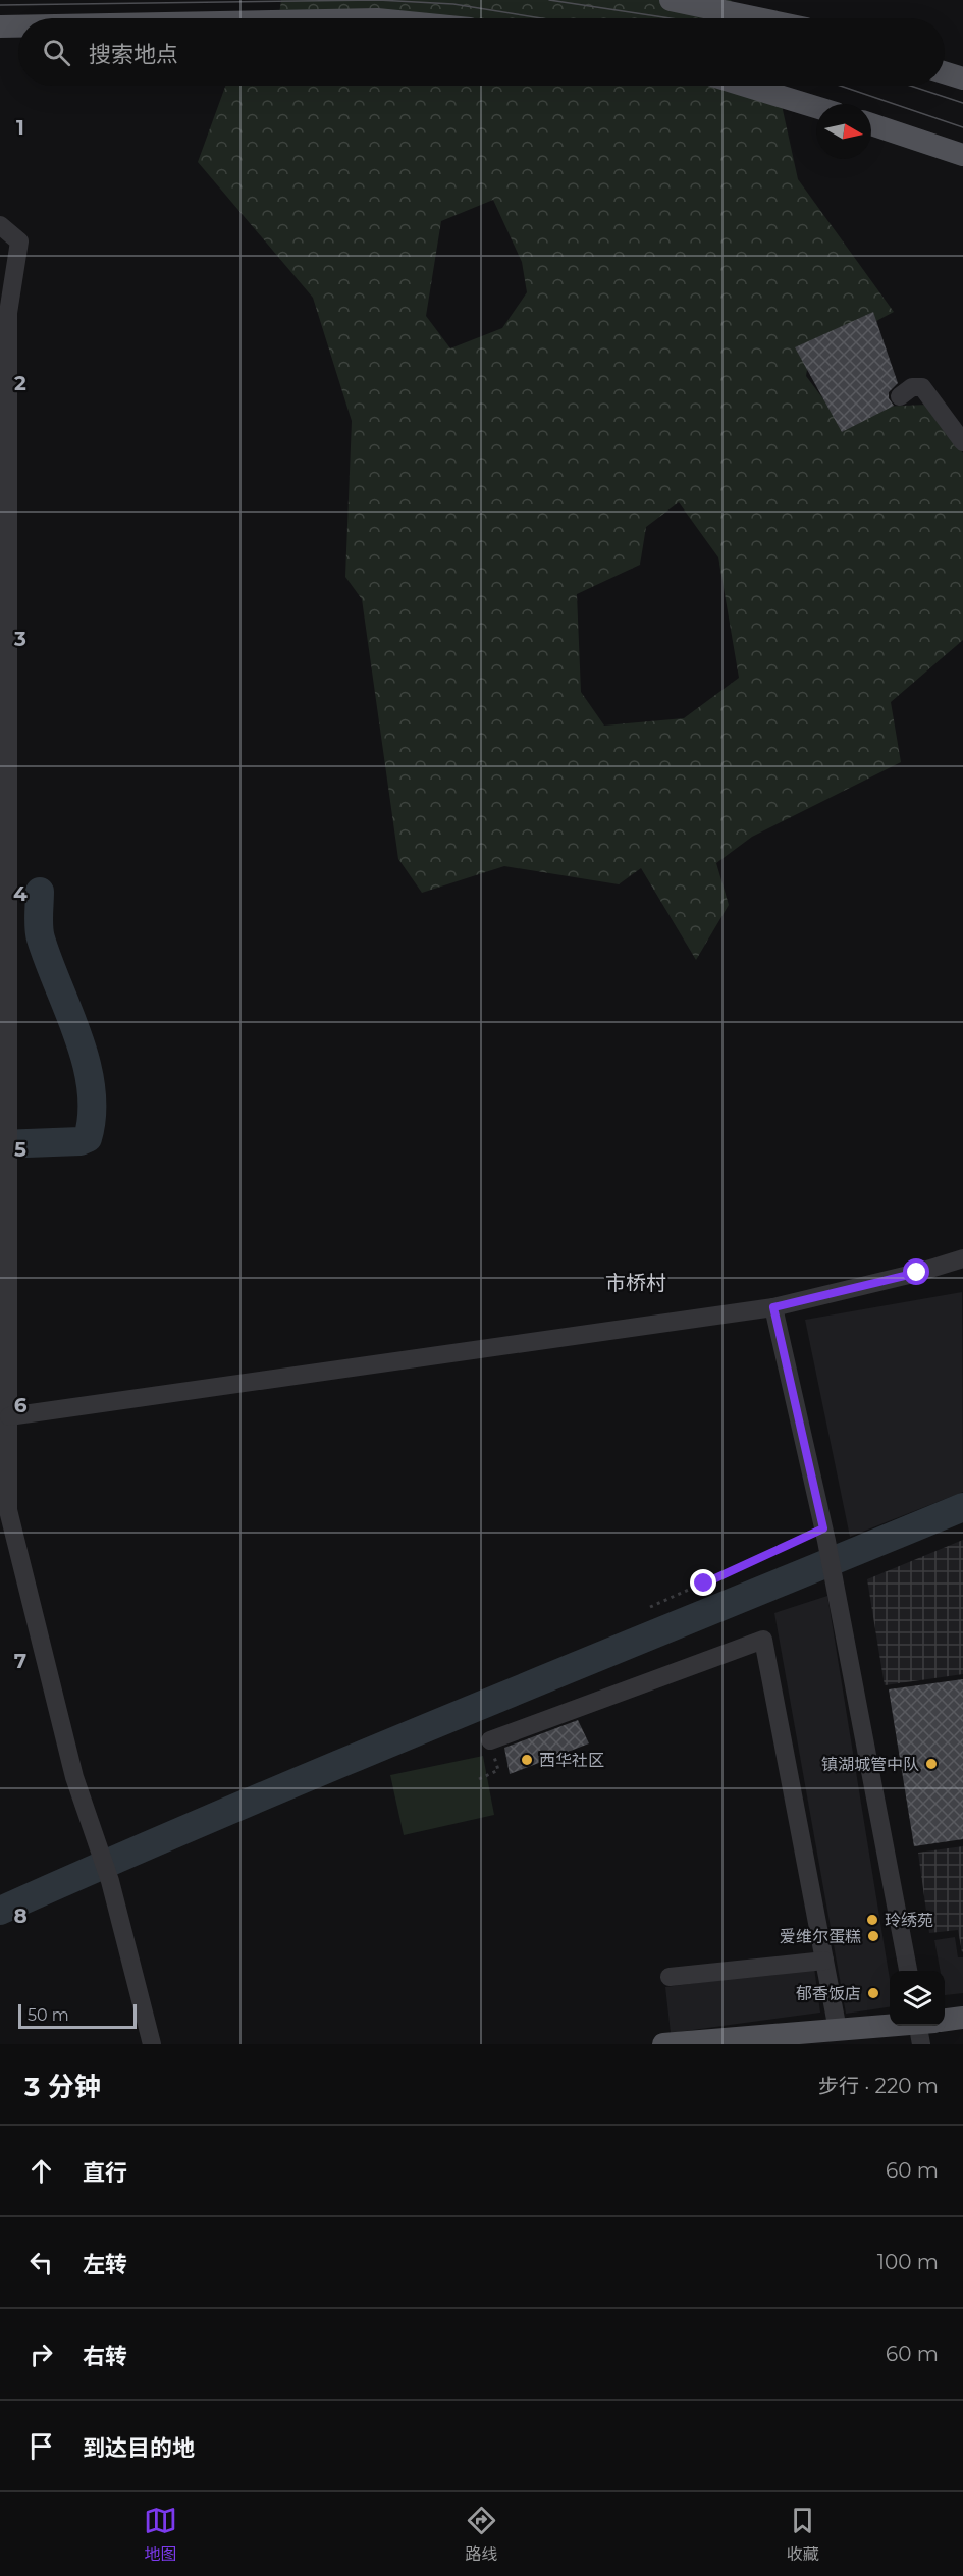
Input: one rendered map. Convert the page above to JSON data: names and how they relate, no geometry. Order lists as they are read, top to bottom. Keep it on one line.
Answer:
{"districts":["市桥村"],"places":["西华社区","镇湖城管中队","玲绣苑","爱维尔蛋糕","郁香饭店"],"scale_bar":"50 m","north":"right","page":{"search":"搜索地点","scale":"50 m","heading":["3 分钟","步行 · 220 m"],"list":[["直行","60 m"],["左转","100 m"],["右转","60 m"],"到达目的地"],"nav":["地图","路线","收藏"]},"grid":{"rows":["1","2","3","4","5","6","7","8"]}}
